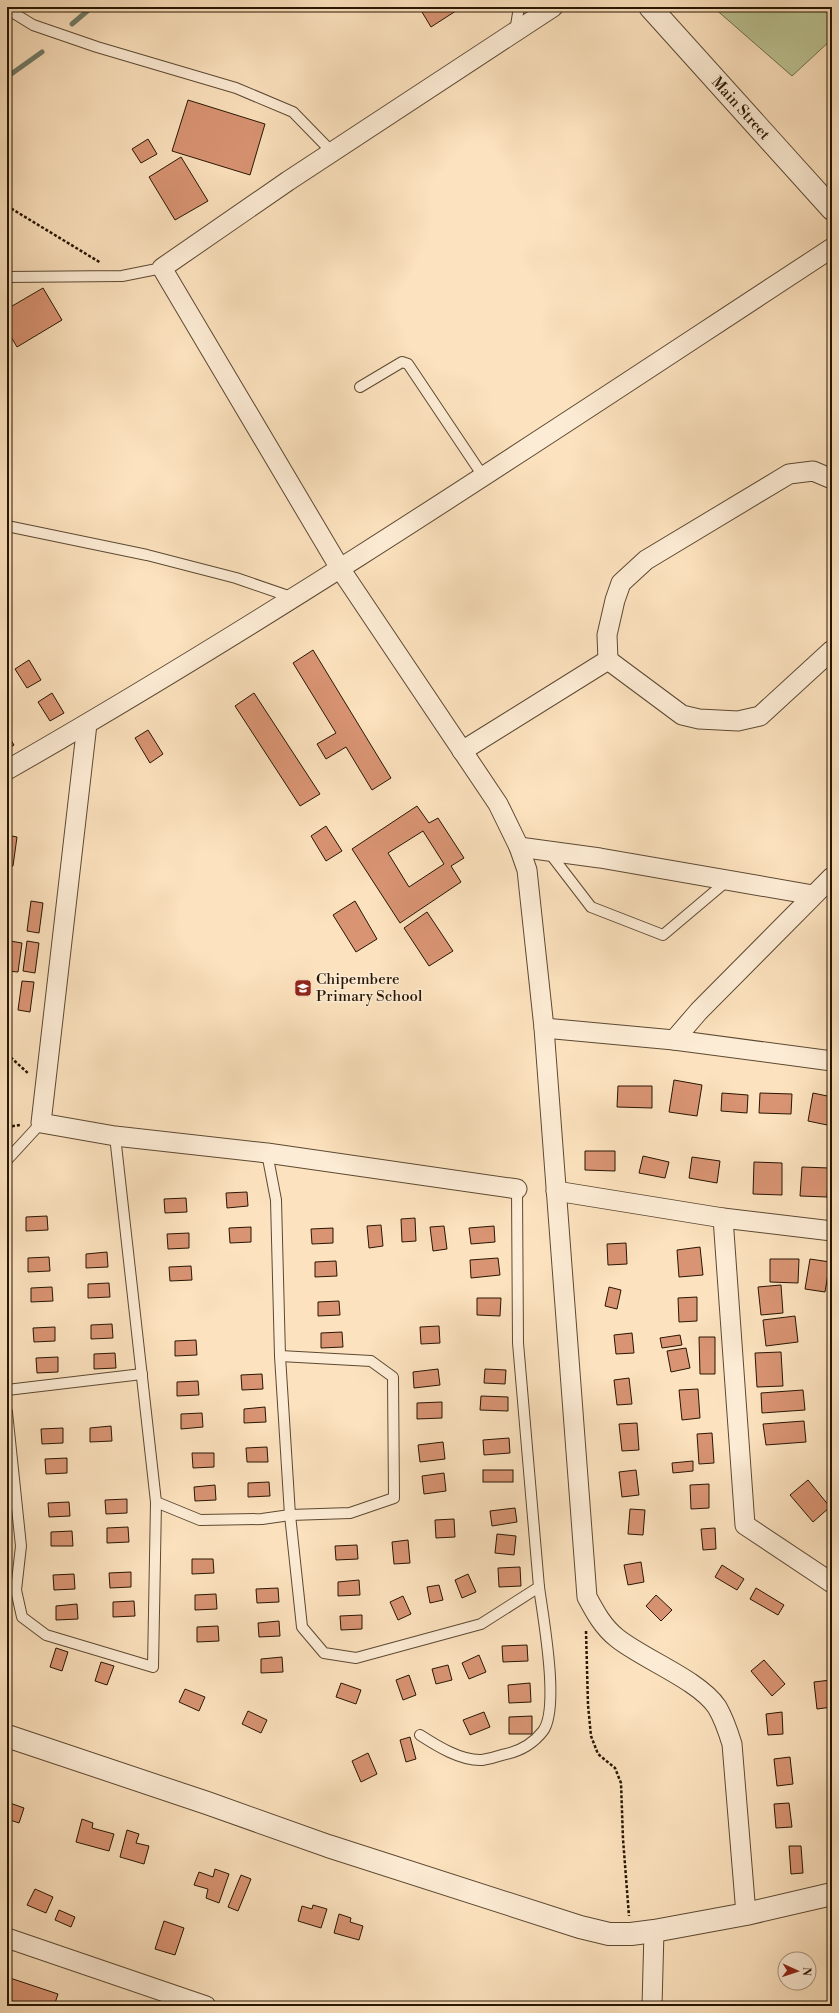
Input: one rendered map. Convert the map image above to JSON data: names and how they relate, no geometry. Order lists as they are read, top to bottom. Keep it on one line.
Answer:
{"streets":{"street":["Main Street"]},"places":{"school or university":["Chipembere Primary School"]},"north":"right"}
